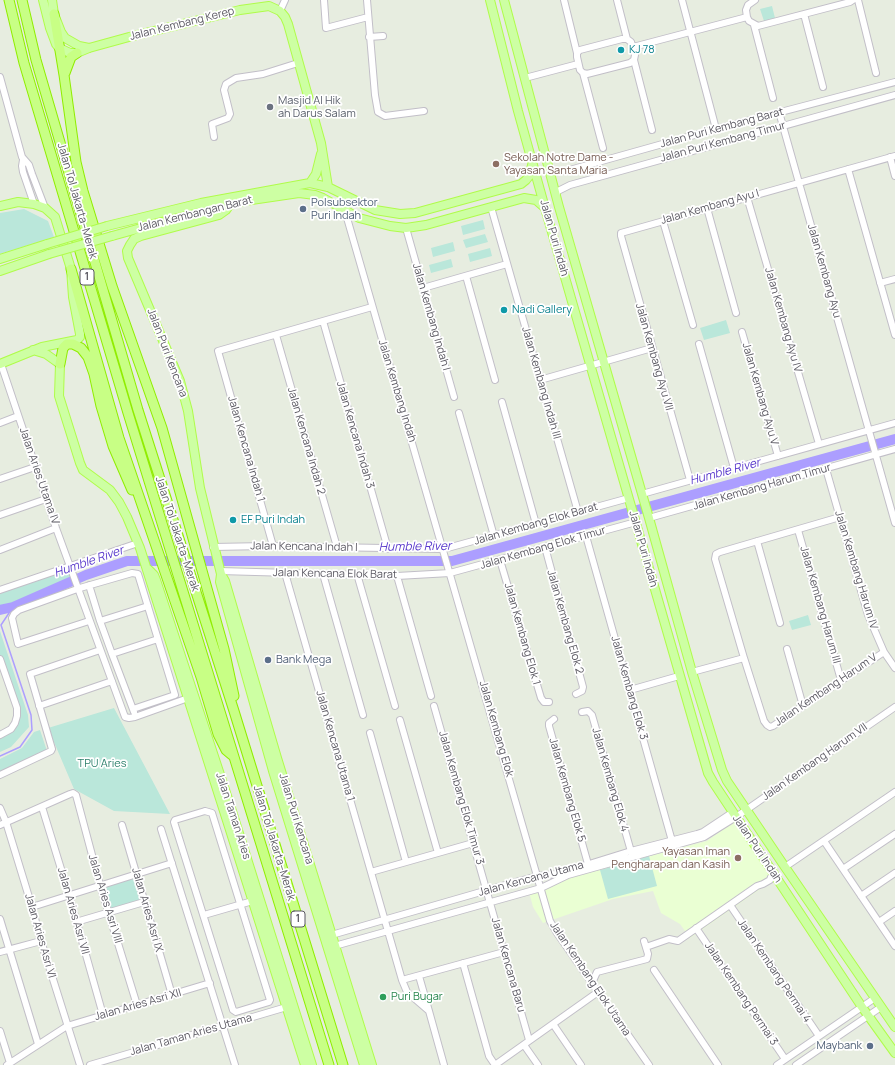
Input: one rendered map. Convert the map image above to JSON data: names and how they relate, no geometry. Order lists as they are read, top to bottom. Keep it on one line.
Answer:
{"streets":{"highway":["Jalan Tol Jakarta–Merak","1"],"main road":["Jalan Kembang Kerep","Jalan Kembangan Barat","Jalan Puri Indah","Jalan Puri Kencana","Jalan Taman Aries"],"street":["Jalan Puri Kembang Barat","Jalan Puri Kembang Timur","Jalan Kembang Ayu I","Jalan Kembang Ayu","Jalan Kembang Indah I","Jalan Kembang Ayu IV","Jalan Kembang Ayu VII","Jalan Kembang Indah III","Jalan Kembang Indah","Jalan Kembang Ayu V","Jalan Kencana Indah 3","Jalan Kencana Indah 2","Jalan Kencana Indah 1","Jalan Aries Utama IV","Jalan Kembang Harum Timur","Jalan Kembang Elok Barat","Jalan Kencana Indah I","Jalan Kembang Elok Timur","Jalan Kembang Harum IV","Jalan Kencana Elok Barat","Jalan Kembang Harum III","Jalan Kembang Elok 2","Jalan Kembang Elok 1","Jalan Kembang Elok 3","Jalan Kembang Harum V","Jalan Kembang Elok","Jalan Kencana Utama 1","Jalan Kembang Harum VII","Jalan Kembang Elok 4","Jalan Kembang Elok 5","Jalan Kembang Elok Timur 3","Jalan Kencana Utama","Jalan Aries Asri VIII","Jalan Aries Asri IX","Jalan Aries Asri VII","Jalan Aries Asri VI","Jalan Kencana Baru","Jalan Kembang Permai 4","Jalan Kembang Elok Utama","Jalan Kembang Permai 3","Jalan Aries Asri XII","Jalan Taman Aries Utama"]},"crossings":[["Jalan Puri Kembang Barat","Jalan Puri Indah"],["Jalan Puri Kembang Barat","Jalan Kembang Ayu"],["Jalan Puri Kembang Timur","Jalan Puri Indah"],["Jalan Puri Kembang Timur","Jalan Kembang Ayu"],["Jalan Kembang Ayu I","Jalan Kembang Ayu"],["Jalan Kembang Ayu I","Jalan Kembang Ayu IV"],["Jalan Kembang Ayu I","Jalan Kembang Ayu VII"],["Jalan Kembangan Barat","Jalan Puri Indah"],["Jalan Kembangan Barat","Jalan Kembang Indah I"],["Jalan Kembangan Barat","Jalan Puri Kencana"],["Jalan Kembangan Barat","Jalan Kembang Indah III"],["Jalan Kembangan Barat","Jalan Kembang Indah"],["Jalan Puri Indah","Jalan Kembang Harum Timur"],["Jalan Puri Indah","Jalan Kembang Elok Barat"],["Jalan Puri Indah","Jalan Kembang Elok Timur"],["Jalan Puri Indah","Jalan Kembang Harum VII"],["Jalan Kembang Ayu","Jalan Kembang Harum Timur"],["Jalan Puri Kencana","Jalan Kencana Indah I"],["Jalan Puri Kencana","Jalan Kencana Elok Barat"],["Jalan Puri Kencana","Jalan Kencana Utama"],["Jalan Kembang Indah III","Jalan Kembang Elok Barat"],["Jalan Kembang Indah","Jalan Kembang Elok Barat"],["Jalan Kembang Indah","Jalan Kencana Indah I"],["Jalan Kembang Indah","Jalan Kembang Elok Timur"],["Jalan Kembang Indah","Jalan Kencana Elok Barat"],["Jalan Kembang Indah","Jalan Kembang Elok"],["Jalan Kencana Indah 3","Jalan Kencana Indah I"],["Jalan Kencana Indah 2","Jalan Kencana Indah 1"],["Jalan Kencana Indah 2","Jalan Kencana Indah I"],["Jalan Kencana Indah 1","Jalan Kencana Indah I"],["Jalan Kembang Harum Timur","Jalan Kembang Harum IV"],["Jalan Kembang Elok Barat","Jalan Kencana Indah I"],["Jalan Kembang Elok Timur","Jalan Kencana Elok Barat"],["Jalan Kembang Elok Timur","Jalan Kembang Elok 2"],["Jalan Kembang Elok Timur","Jalan Kembang Elok 1"],["Jalan Kembang Elok Timur","Jalan Kembang Elok 3"],["Jalan Kembang Elok Timur","Jalan Kembang Elok"],["Jalan Kembang Harum IV","Jalan Kembang Harum V"],["Jalan Kencana Elok Barat","Jalan Kembang Elok"],["Jalan Kencana Elok Barat","Jalan Kencana Utama 1"],["Jalan Kembang Harum III","Jalan Kembang Harum V"],["Jalan Kembang Elok","Jalan Kencana Utama"],["Jalan Kembang Elok","Jalan Kembang Elok Utama"],["Jalan Kencana Utama 1","Jalan Kencana Utama"],["Jalan Kembang Elok 5","Jalan Kencana Utama"],["Jalan Kembang Elok Timur 3","Jalan Kencana Utama"],["Jalan Kembang Elok Timur 3","Jalan Kencana Baru"],["Jalan Taman Aries","Jalan Taman Aries Utama"],["Jalan Kencana Utama","Jalan Kencana Baru"],["Jalan Kencana Utama","Jalan Kembang Elok Utama"],["Jalan Aries Asri VIII","Jalan Aries Asri VII"],["Jalan Aries Asri VIII","Jalan Aries Asri XII"],["Jalan Aries Asri IX","Jalan Aries Asri XII"],["Jalan Aries Asri VII","Jalan Aries Asri XII"],["Jalan Aries Asri VI","Jalan Aries Asri XII"]],"water":["Humble River"],"parks":["TPU Aries"],"places":["KJ 78","Masjid Al Hik ah Darus Salam","Sekolah Notre Dame - Yayasan Santa Maria","Polsubsektor Puri Indah","Nadi Gallery","EF Puri Indah","Bank Mega","Yayasan Iman Pengharapan dan Kasih","Puri Bugar","Maybank"]}
